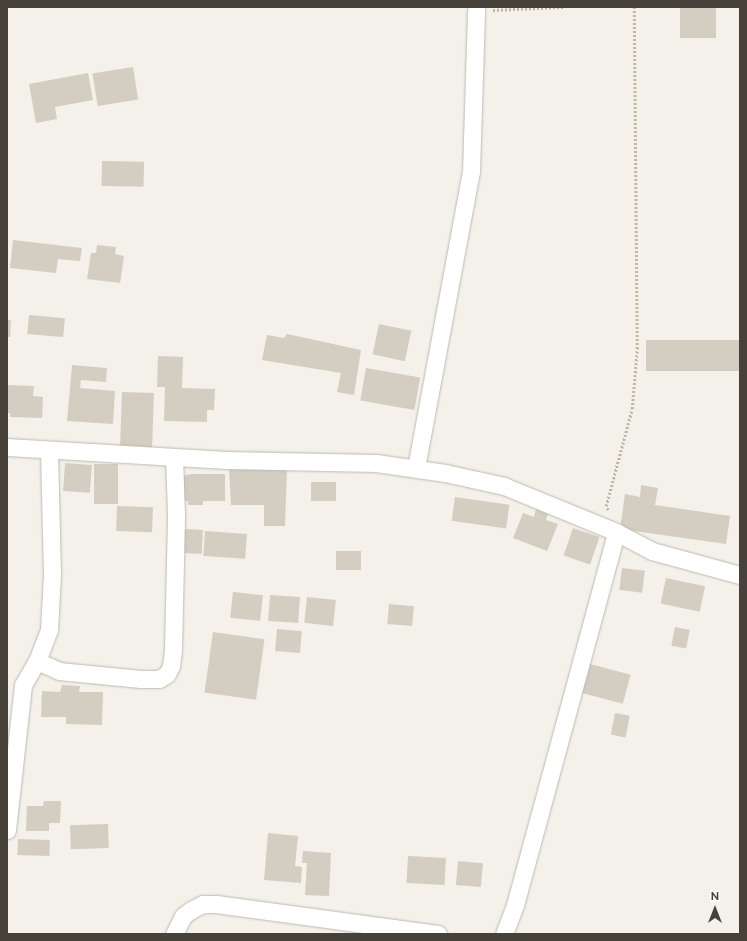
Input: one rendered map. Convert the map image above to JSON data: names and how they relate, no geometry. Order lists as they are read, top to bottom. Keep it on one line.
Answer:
{"north":"top"}
